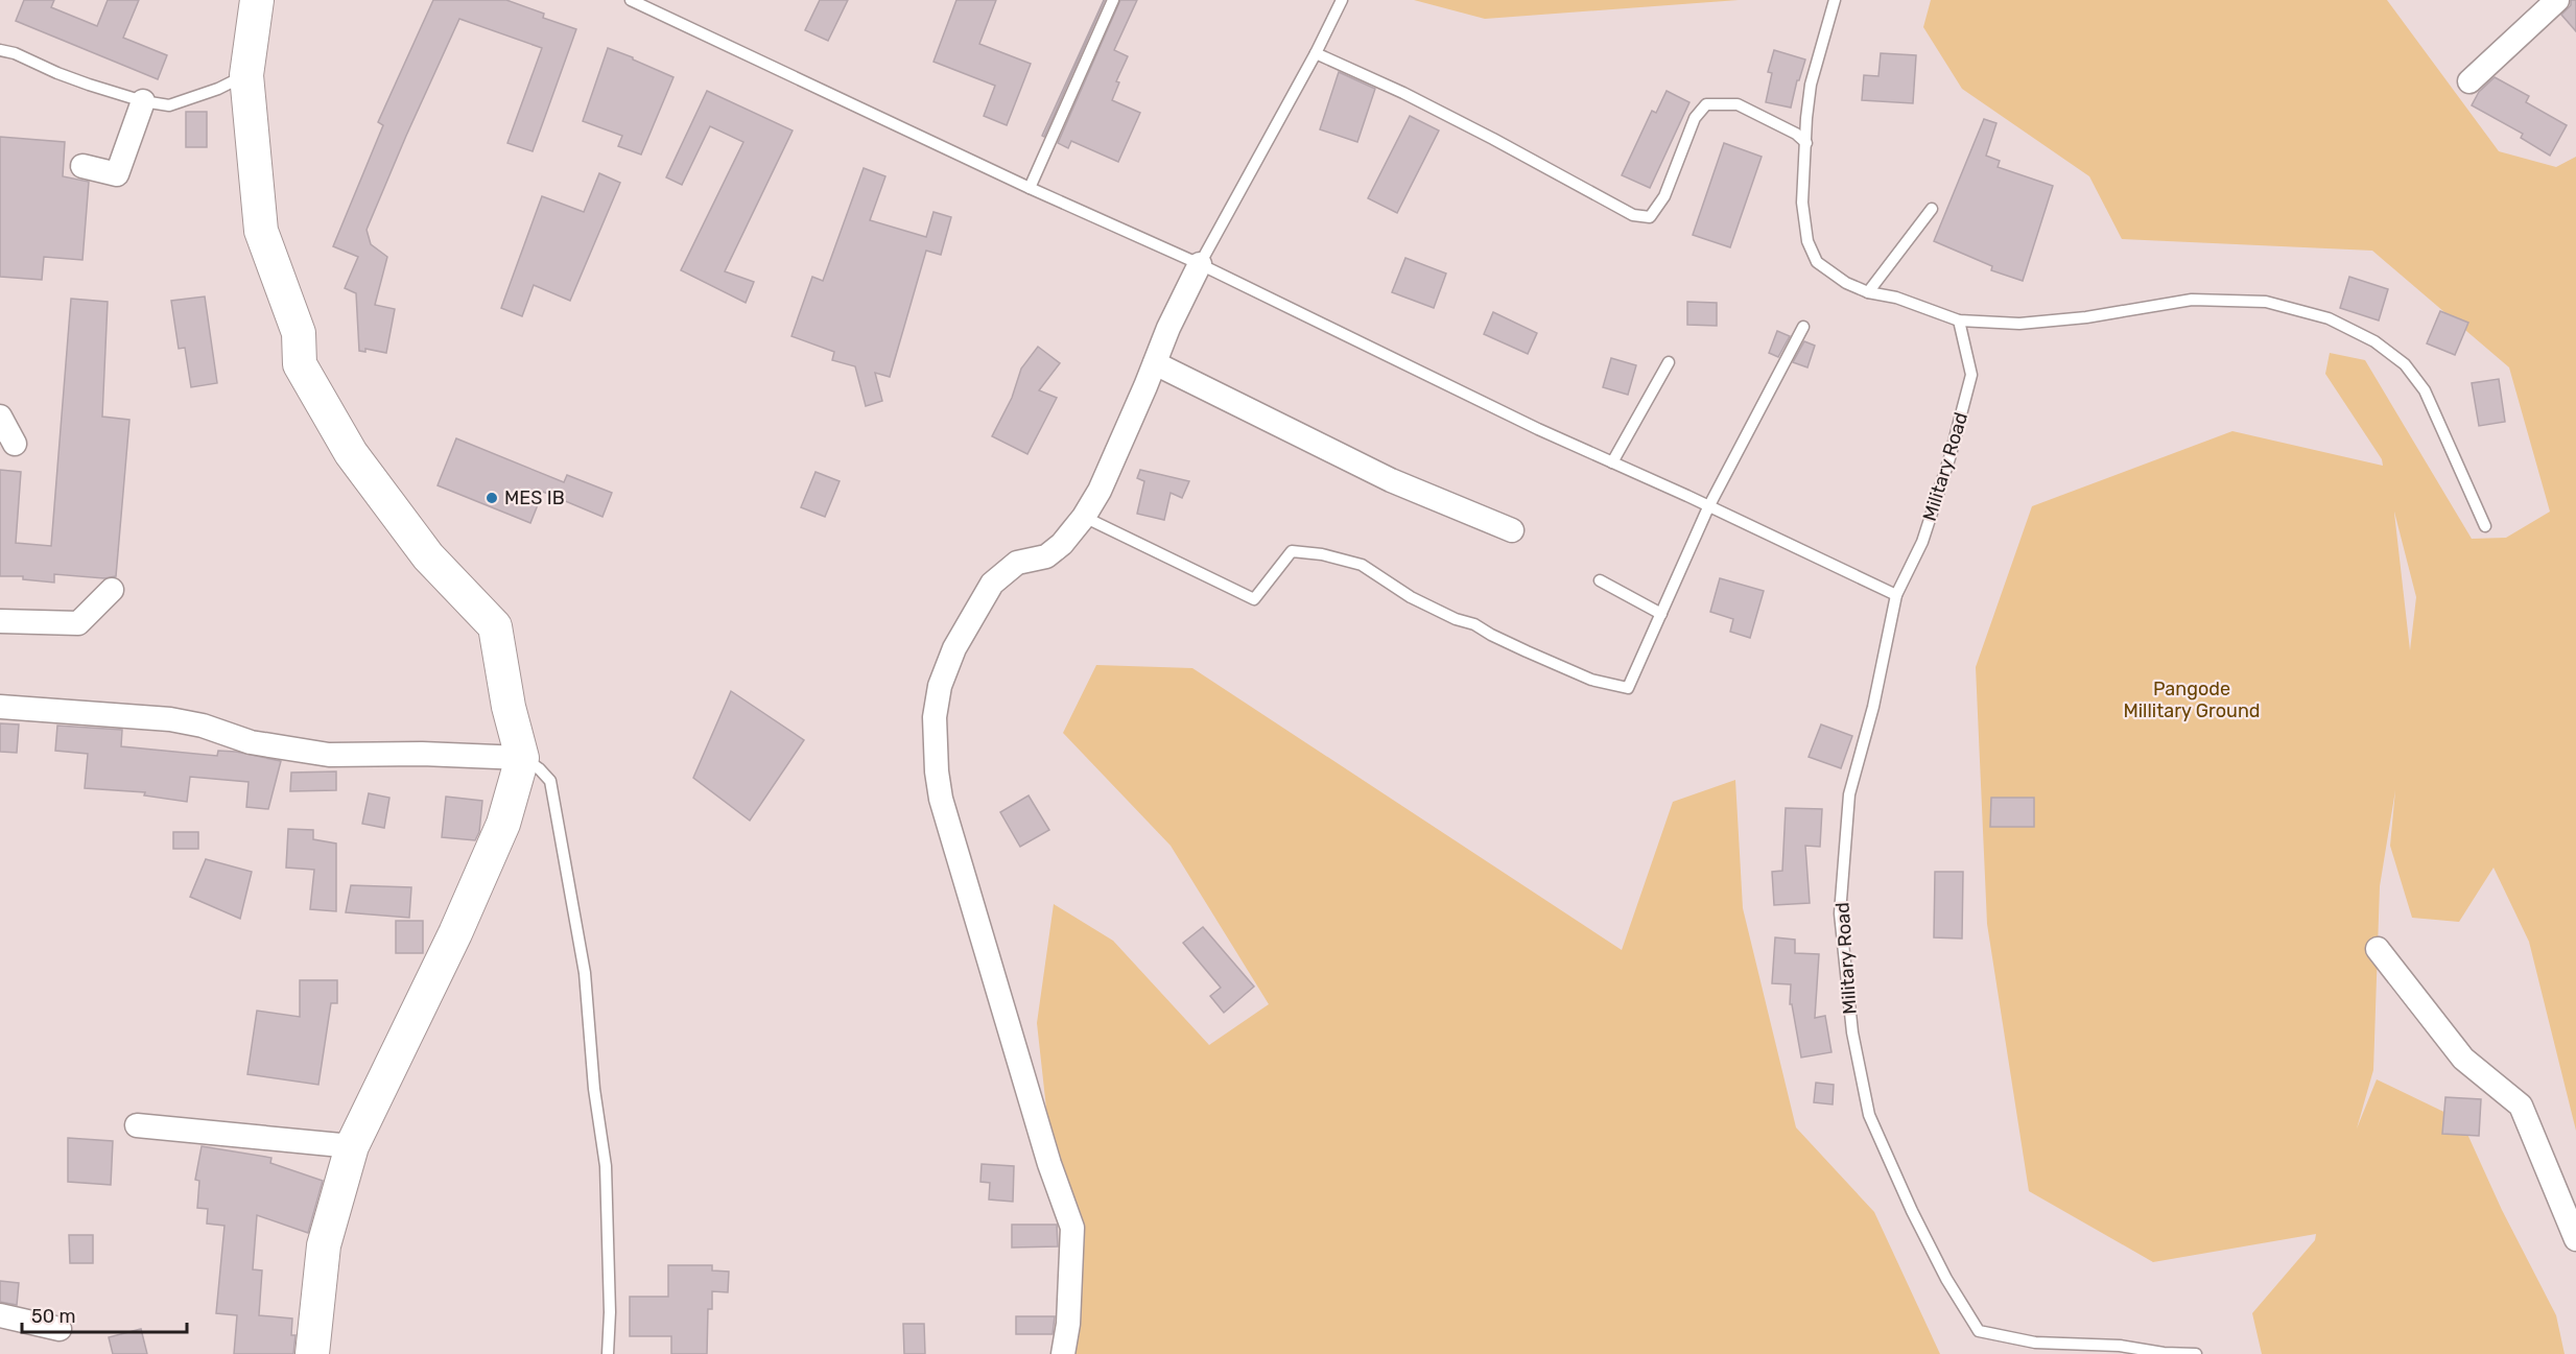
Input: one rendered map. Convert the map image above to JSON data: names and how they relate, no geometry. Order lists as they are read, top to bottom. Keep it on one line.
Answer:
{"streets":{"lane":["Military Road"]},"parks":["Pangode Millitary Ground"],"places":["MES IB"],"scale_bar":"50 m"}
